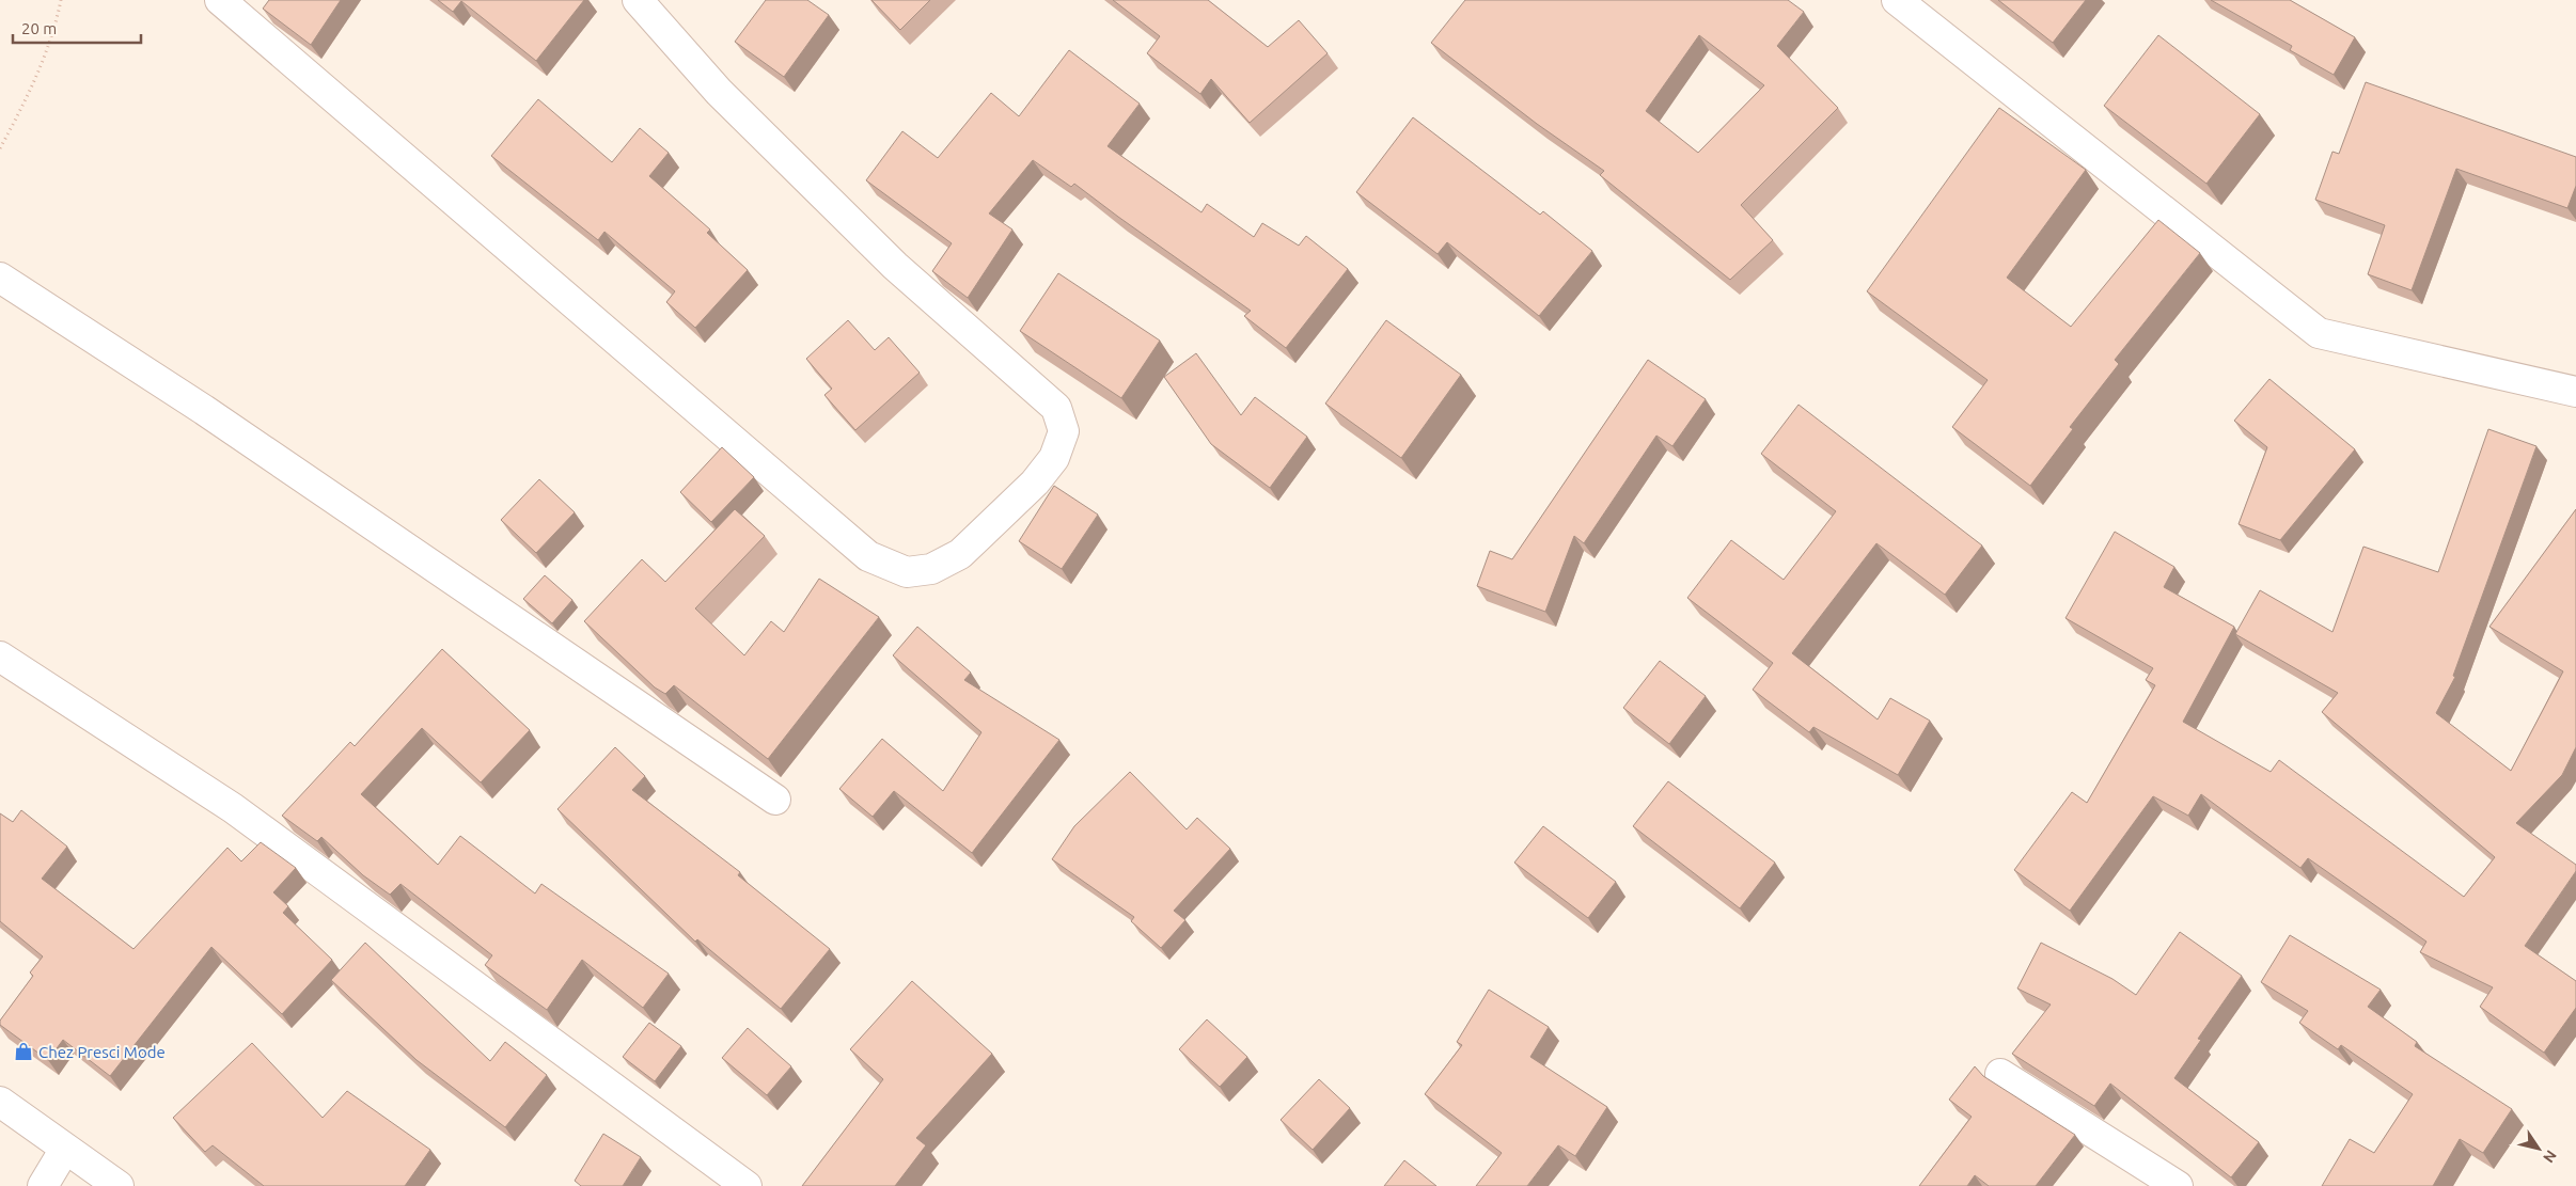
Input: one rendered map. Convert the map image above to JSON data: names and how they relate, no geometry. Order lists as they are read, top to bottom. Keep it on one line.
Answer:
{"places":{"shop":["Chez Presci Mode"]},"scale_bar":"20 m","north":"bottom right"}
